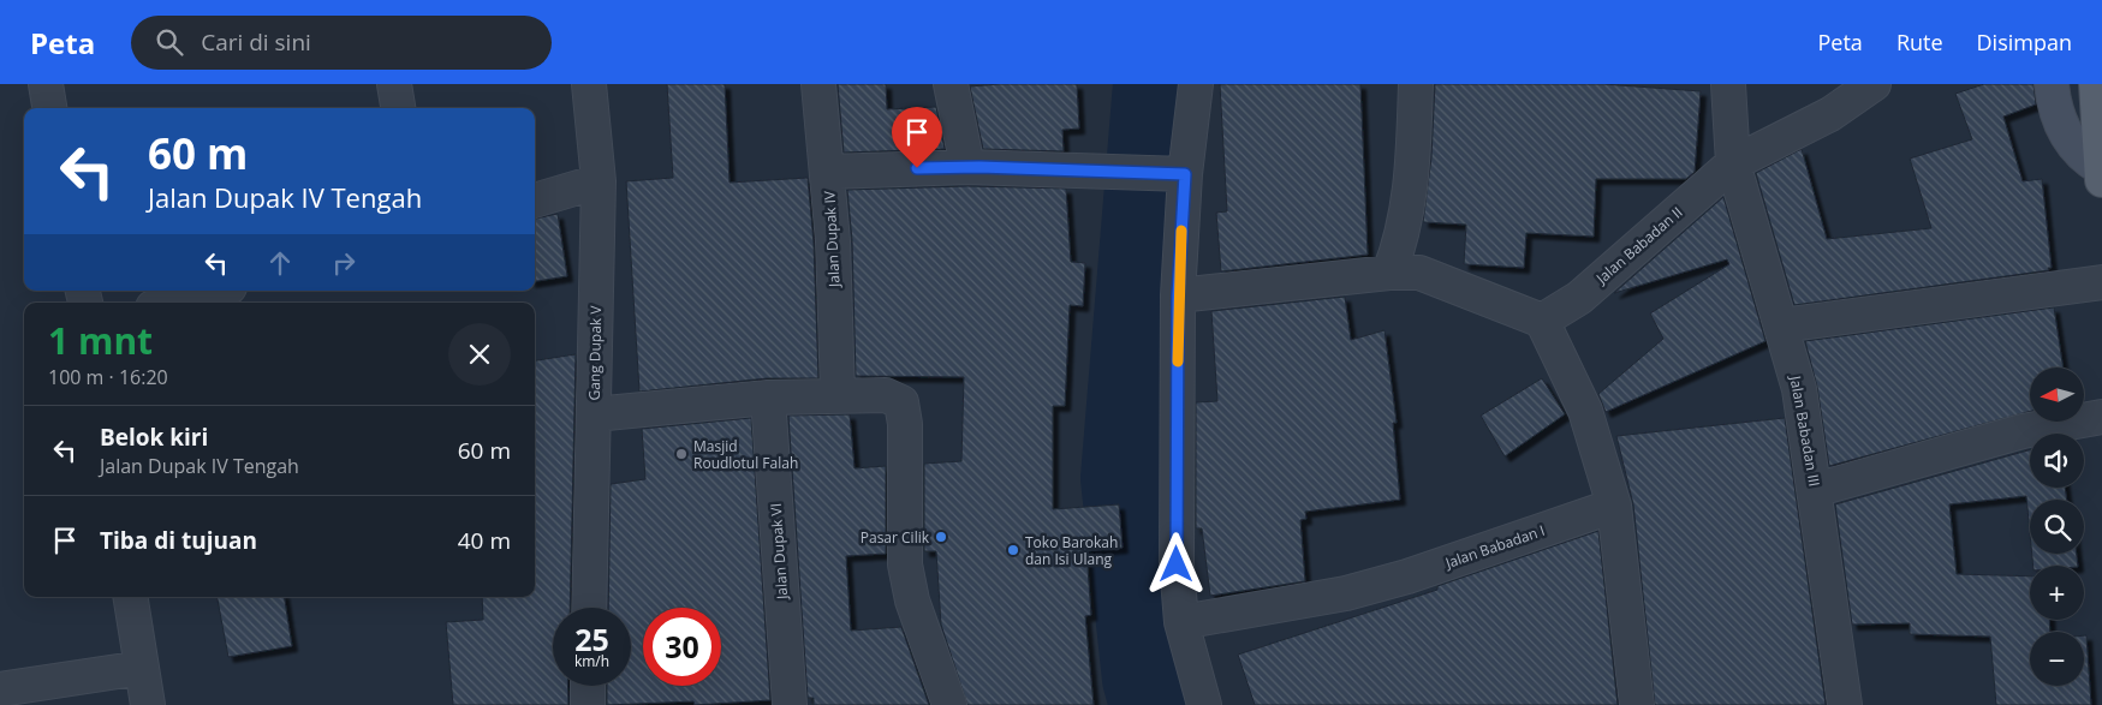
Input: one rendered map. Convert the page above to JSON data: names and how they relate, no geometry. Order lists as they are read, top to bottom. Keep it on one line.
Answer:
{"streets":{"street":["Jalan Dupak IV","Jalan Babadan II","Gang Dupak V","Jalan Babadan III","Jalan Babadan I","Jalan Dupak VI"]},"crossings":[["Jalan Babadan II","Jalan Babadan III"]],"places":["Masjid Roudlotul Falah","Pasar Cilik","Toko Barokah dan Isi Ulang"],"north":"left","page":{"header":"Peta","search":"Cari di sini","nav":["Peta","Rute","Disimpan"],"turn":["60 m","Jalan Dupak IV Tengah"],"heading":["1 mnt","100 m · 16:20"],"map_buttons":["+","−"],"list":[{"name":"Belok kiri","note":"Jalan Dupak IV Tengah","value":"60 m"},{"name":"Tiba di tujuan","value":"40 m"}],"speed":"25 km/h","limit":"30"}}
